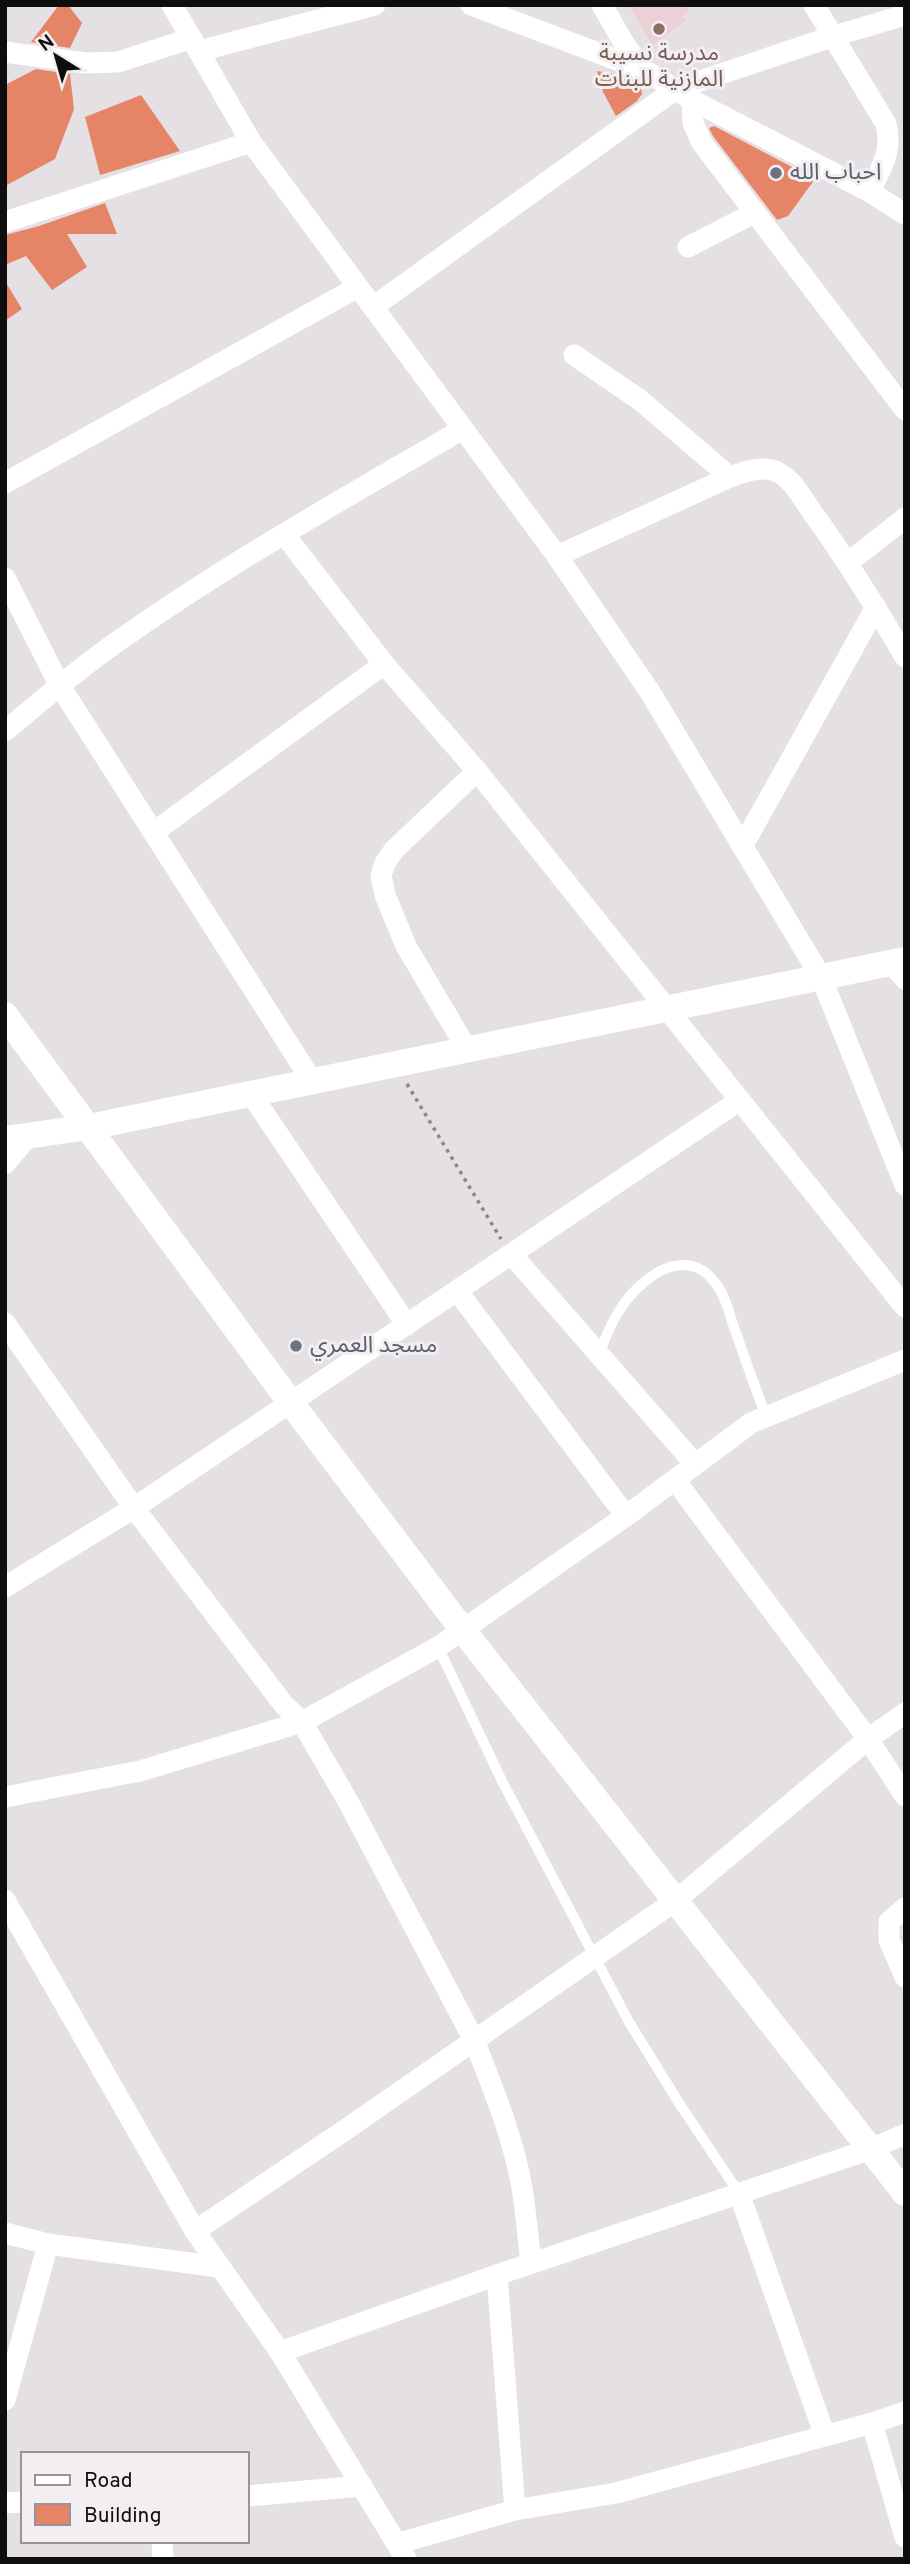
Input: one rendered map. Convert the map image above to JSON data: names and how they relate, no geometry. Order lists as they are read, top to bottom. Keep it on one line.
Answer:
{"places":["مدرسة نسيبة المازنية للبنات","احباب الله","مسجد العمري"],"legend":["Road","Building"],"north":"top left"}
